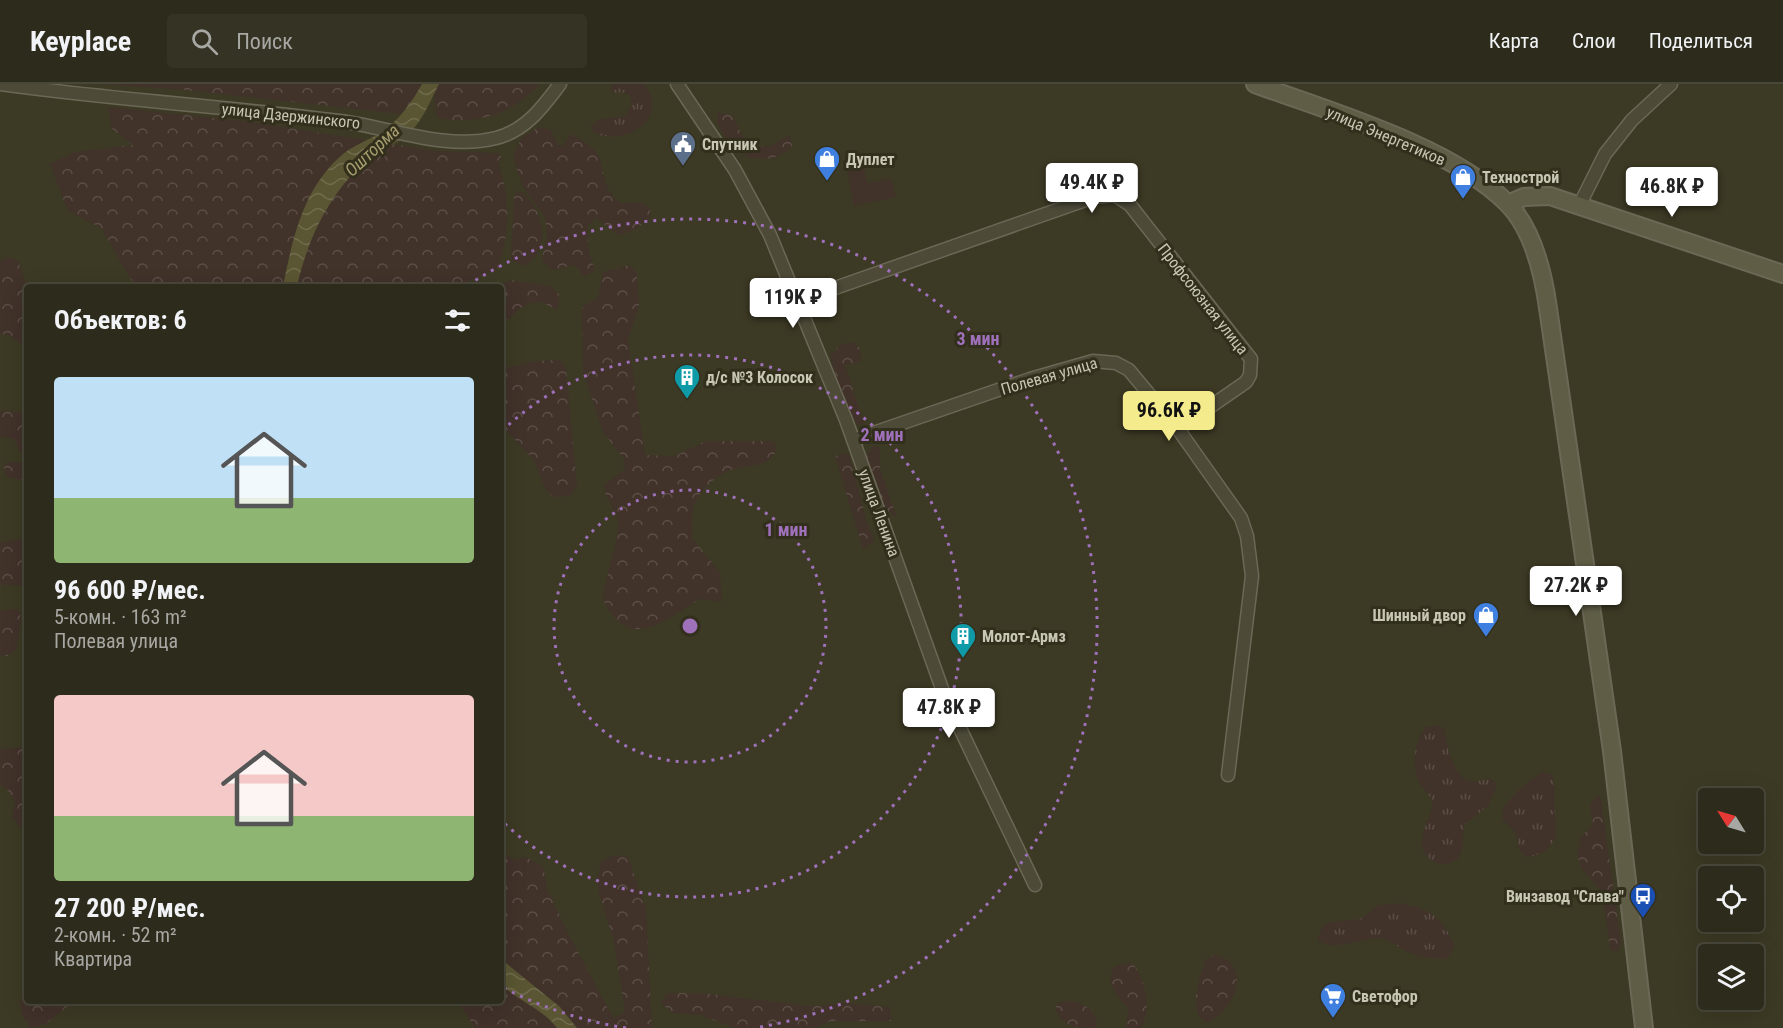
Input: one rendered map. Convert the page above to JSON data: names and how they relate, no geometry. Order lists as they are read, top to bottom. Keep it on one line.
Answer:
{"streets":{"main road":["улица Энергетиков"],"street":["улица Дзержинского","Профсоюзная улица","Полевая улица","улица Ленина"]},"crossings":[["Профсоюзная улица","Полевая улица"],["Профсоюзная улица","улица Ленина"],["Полевая улица","улица Ленина"]],"water":["Ошторма"],"places":{"public building":["Спутник"],"shop":["Дуплет","Технострой","Шинный двор"],"building":["д/с №3 Колосок","Молот-Армз"],"bus stop":["Винзавод \"Слава\""],"supermarket":["Светофор"]},"north":"top left","page":{"header":"Keyplace","search":"Поиск","nav":["Карта","Слои","Поделиться"],"price":["49.4K ₽","46.8K ₽","119K ₽","96.6K ₽","27.2K ₽","47.8K ₽"],"heading":"Объектов: 6","list":[{"name":"96 600 ₽/мес.","note":"5-комн. · 163 m² · Полевая улица"},{"name":"27 200 ₽/мес.","note":"2-комн. · 52 m² · Квартира"}]},"rings":["3 мин","2 мин","1 мин"]}
